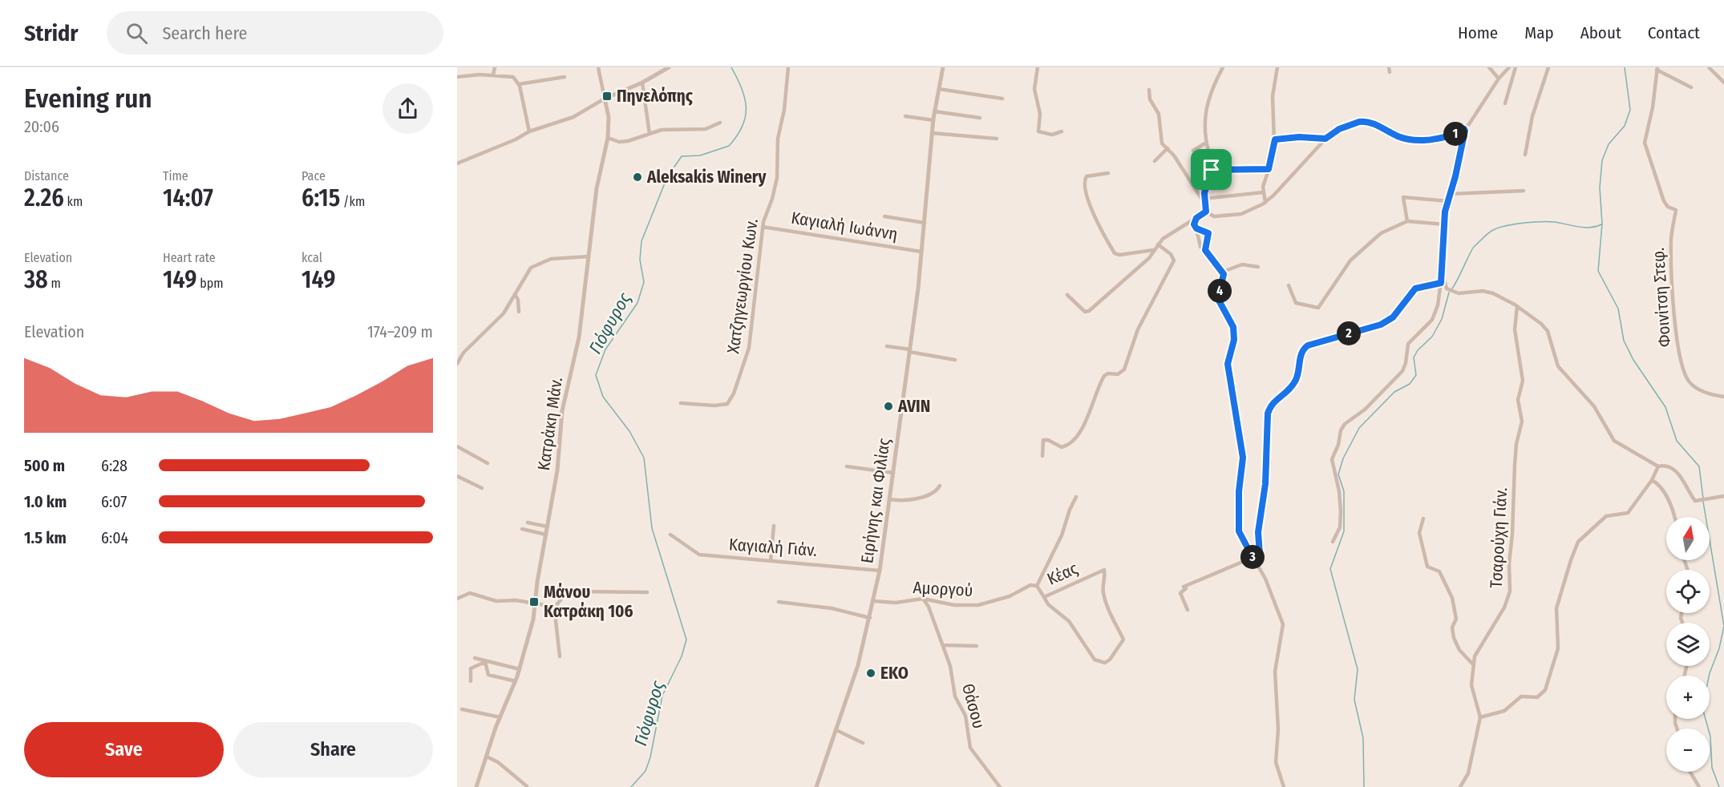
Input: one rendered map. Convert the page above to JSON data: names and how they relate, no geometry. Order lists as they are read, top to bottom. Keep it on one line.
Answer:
{"streets":{"street":["Καγιαλή Ιωάννη","Χατζηγεωργίου Κων.","Φοινίτση Στεφ.","Κατράκη Μάν.","Ειρήνης και Φιλίας","Τσαρούχη Γιάν.","Καγιαλή Γιάν.","Κέας","Αμοργού","Θάσου"]},"crossings":[["Καγιαλή Ιωάννη","Χατζηγεωργίου Κων."],["Καγιαλή Ιωάννη","Ειρήνης και Φιλίας"],["Ειρήνης και Φιλίας","Καγιαλή Γιάν."],["Ειρήνης και Φιλίας","Αμοργού"],["Κέας","Αμοργού"],["Αμοργού","Θάσου"]],"water":["Γιόφυρος"],"places":{"transit":["Πηνελόπης","Μάνου Κατράκη 106"],"other":["Aleksakis Winery","AVIN","EKO"]},"north":"top","page":{"header":"Stridr","search":"Search here","nav":["Home","Map","About","Contact"],"heading":["Evening run","20:06"],"pins":["1","4","2","3"],"stats":[["Distance","2.26 km"],["Time","14:07"],["Pace","6:15 /km"],["Elevation","38 m"],["Heart rate","149 bpm"],["kcal","149"]],"chart":["Elevation","174–209 m"],"list":[{"name":"500 m","note":"6:28"},{"name":"1.0 km","note":"6:07"},{"name":"1.5 km","note":"6:04"}],"map_buttons":["+","−"],"buttons":["Save","Share"]}}
